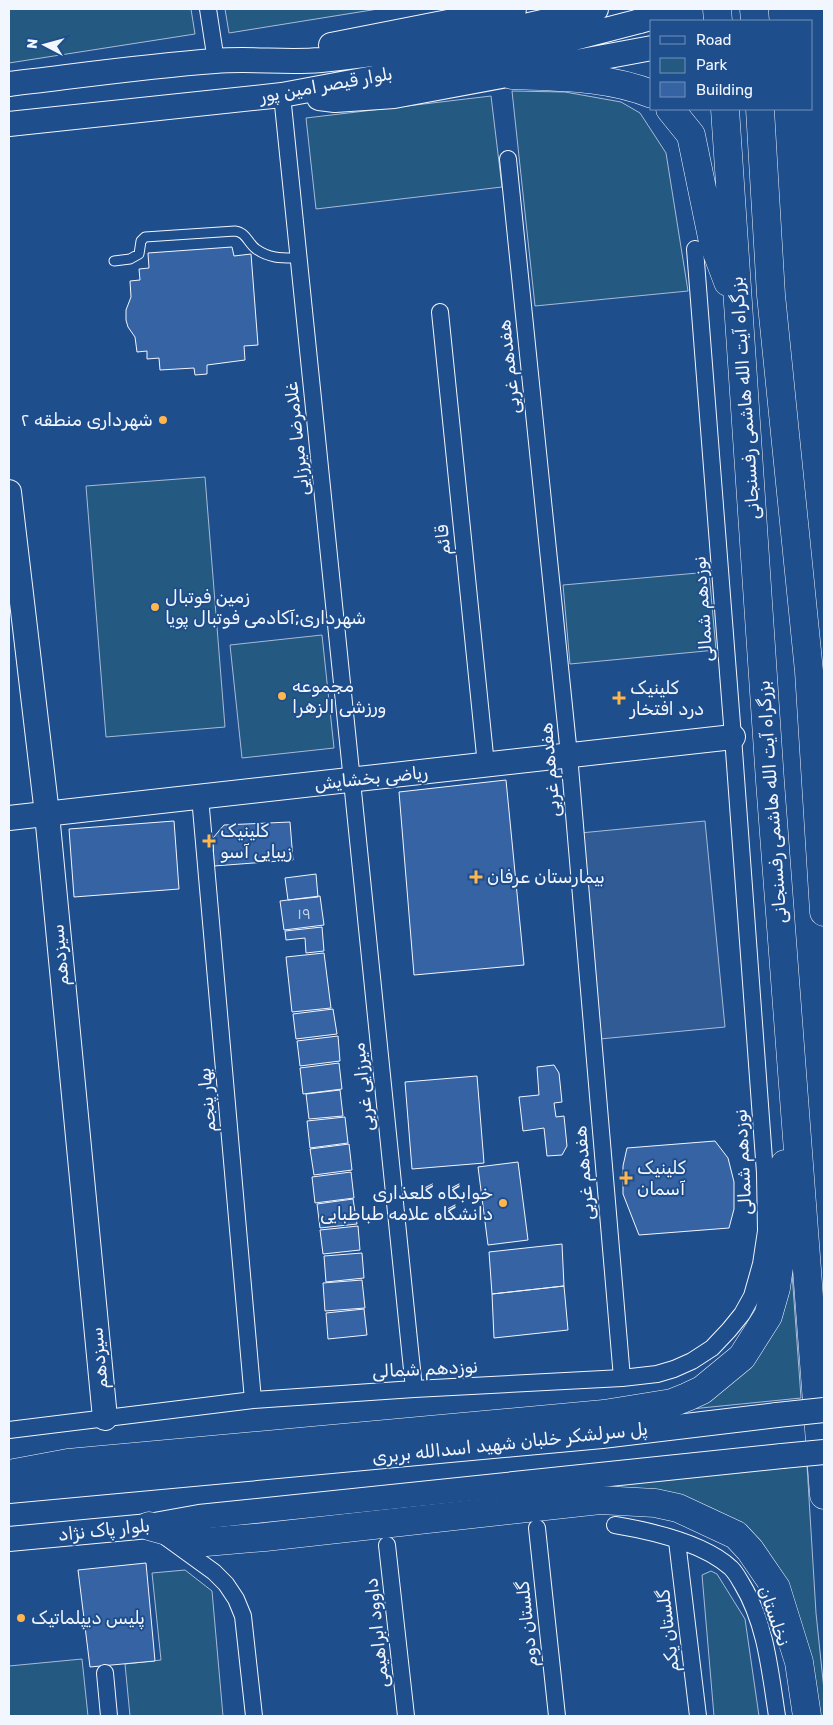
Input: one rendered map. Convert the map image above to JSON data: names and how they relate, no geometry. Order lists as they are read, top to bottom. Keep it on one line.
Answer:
{"streets":{"highway":["بزرگراه آیت الله هاشمی رفسنجانی"],"main road":["بلوار قیصر امین پور","ریاضی بخشایش","سیزدهم","پل سرلشکر خلبان شهید اسدالله بربری","بلوار پاک نژاد"],"street":["هفدهم غربی","غلامرضا میرزایی","قائم","نوزدهم شمالی","میرزایی غربی","بهار پنجم","نخلستان","گلستان دوم","گلستان یکم","داوود ابراهیمی"]},"crossings":[["بلوار قیصر امین پور","غلامرضا میرزایی"],["هفدهم غربی","نوزدهم شمالی"],["هفدهم غربی","ریاضی بخشایش"],["غلامرضا میرزایی","ریاضی بخشایش"],["غلامرضا میرزایی","میرزایی غربی"],["قائم","ریاضی بخشایش"],["نوزدهم شمالی","ریاضی بخشایش"],["نوزدهم شمالی","سیزدهم"],["نوزدهم شمالی","میرزایی غربی"],["نوزدهم شمالی","بهار پنجم"],["ریاضی بخشایش","سیزدهم"],["ریاضی بخشایش","میرزایی غربی"],["ریاضی بخشایش","بهار پنجم"],["نخلستان","گلستان یکم"]],"places":{"other":["شهرداری منطقه ۲","زمین فوتبال شهرداری;آکادمی فوتبال پویا","مجموعه ورزشی الزهرا","خوابگاه گلعذاری دانشگاه علامه طباطبایی","پلیس دیپلماتیک"],"health":["کلینیک درد افتخار","کلینیک زیبایی آسو","بیمارستان عرفان","کلینیک آسمان"]},"house_numbers":["۱۹"],"legend":["Road","Park","Building"],"north":"left"}
